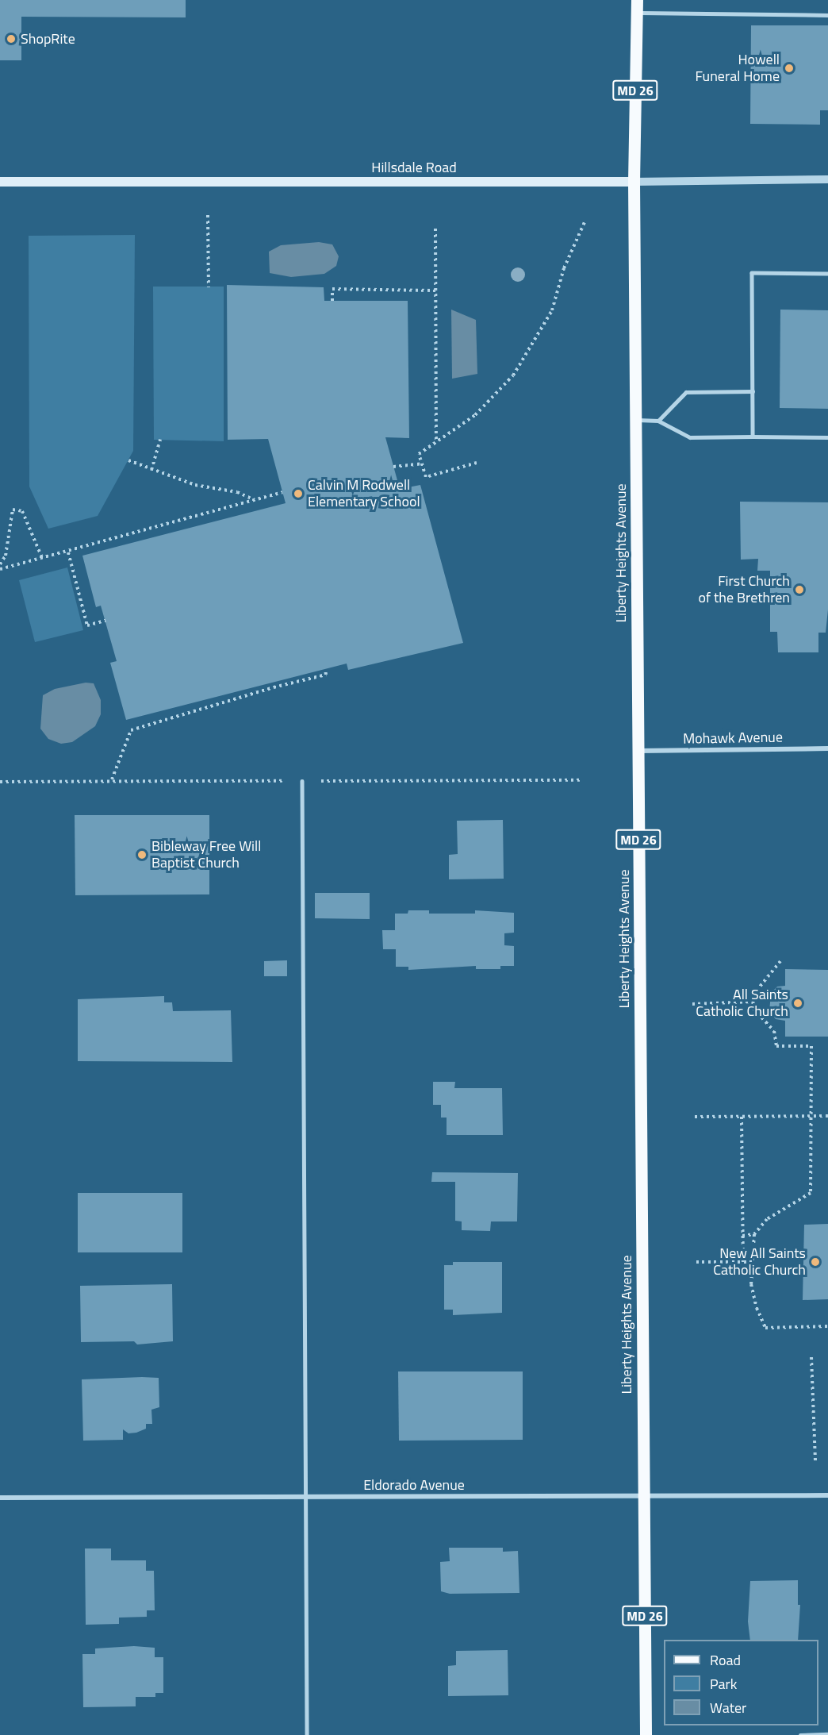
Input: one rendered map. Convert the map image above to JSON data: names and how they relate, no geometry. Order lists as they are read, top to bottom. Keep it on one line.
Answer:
{"streets":{"main road":["MD 26","Hillsdale Road","Liberty Heights Avenue"],"street":["Mohawk Avenue","Eldorado Avenue"]},"crossings":[["Hillsdale Road","Liberty Heights Avenue"],["Liberty Heights Avenue","Mohawk Avenue"],["Liberty Heights Avenue","Eldorado Avenue"]],"places":["ShopRite","Howell Funeral Home","Calvin M Rodwell Elementary School","First Church of the Brethren","Bibleway Free Will Baptist Church","All Saints Catholic Church","New All Saints Catholic Church"],"legend":["Road","Park","Water"]}
